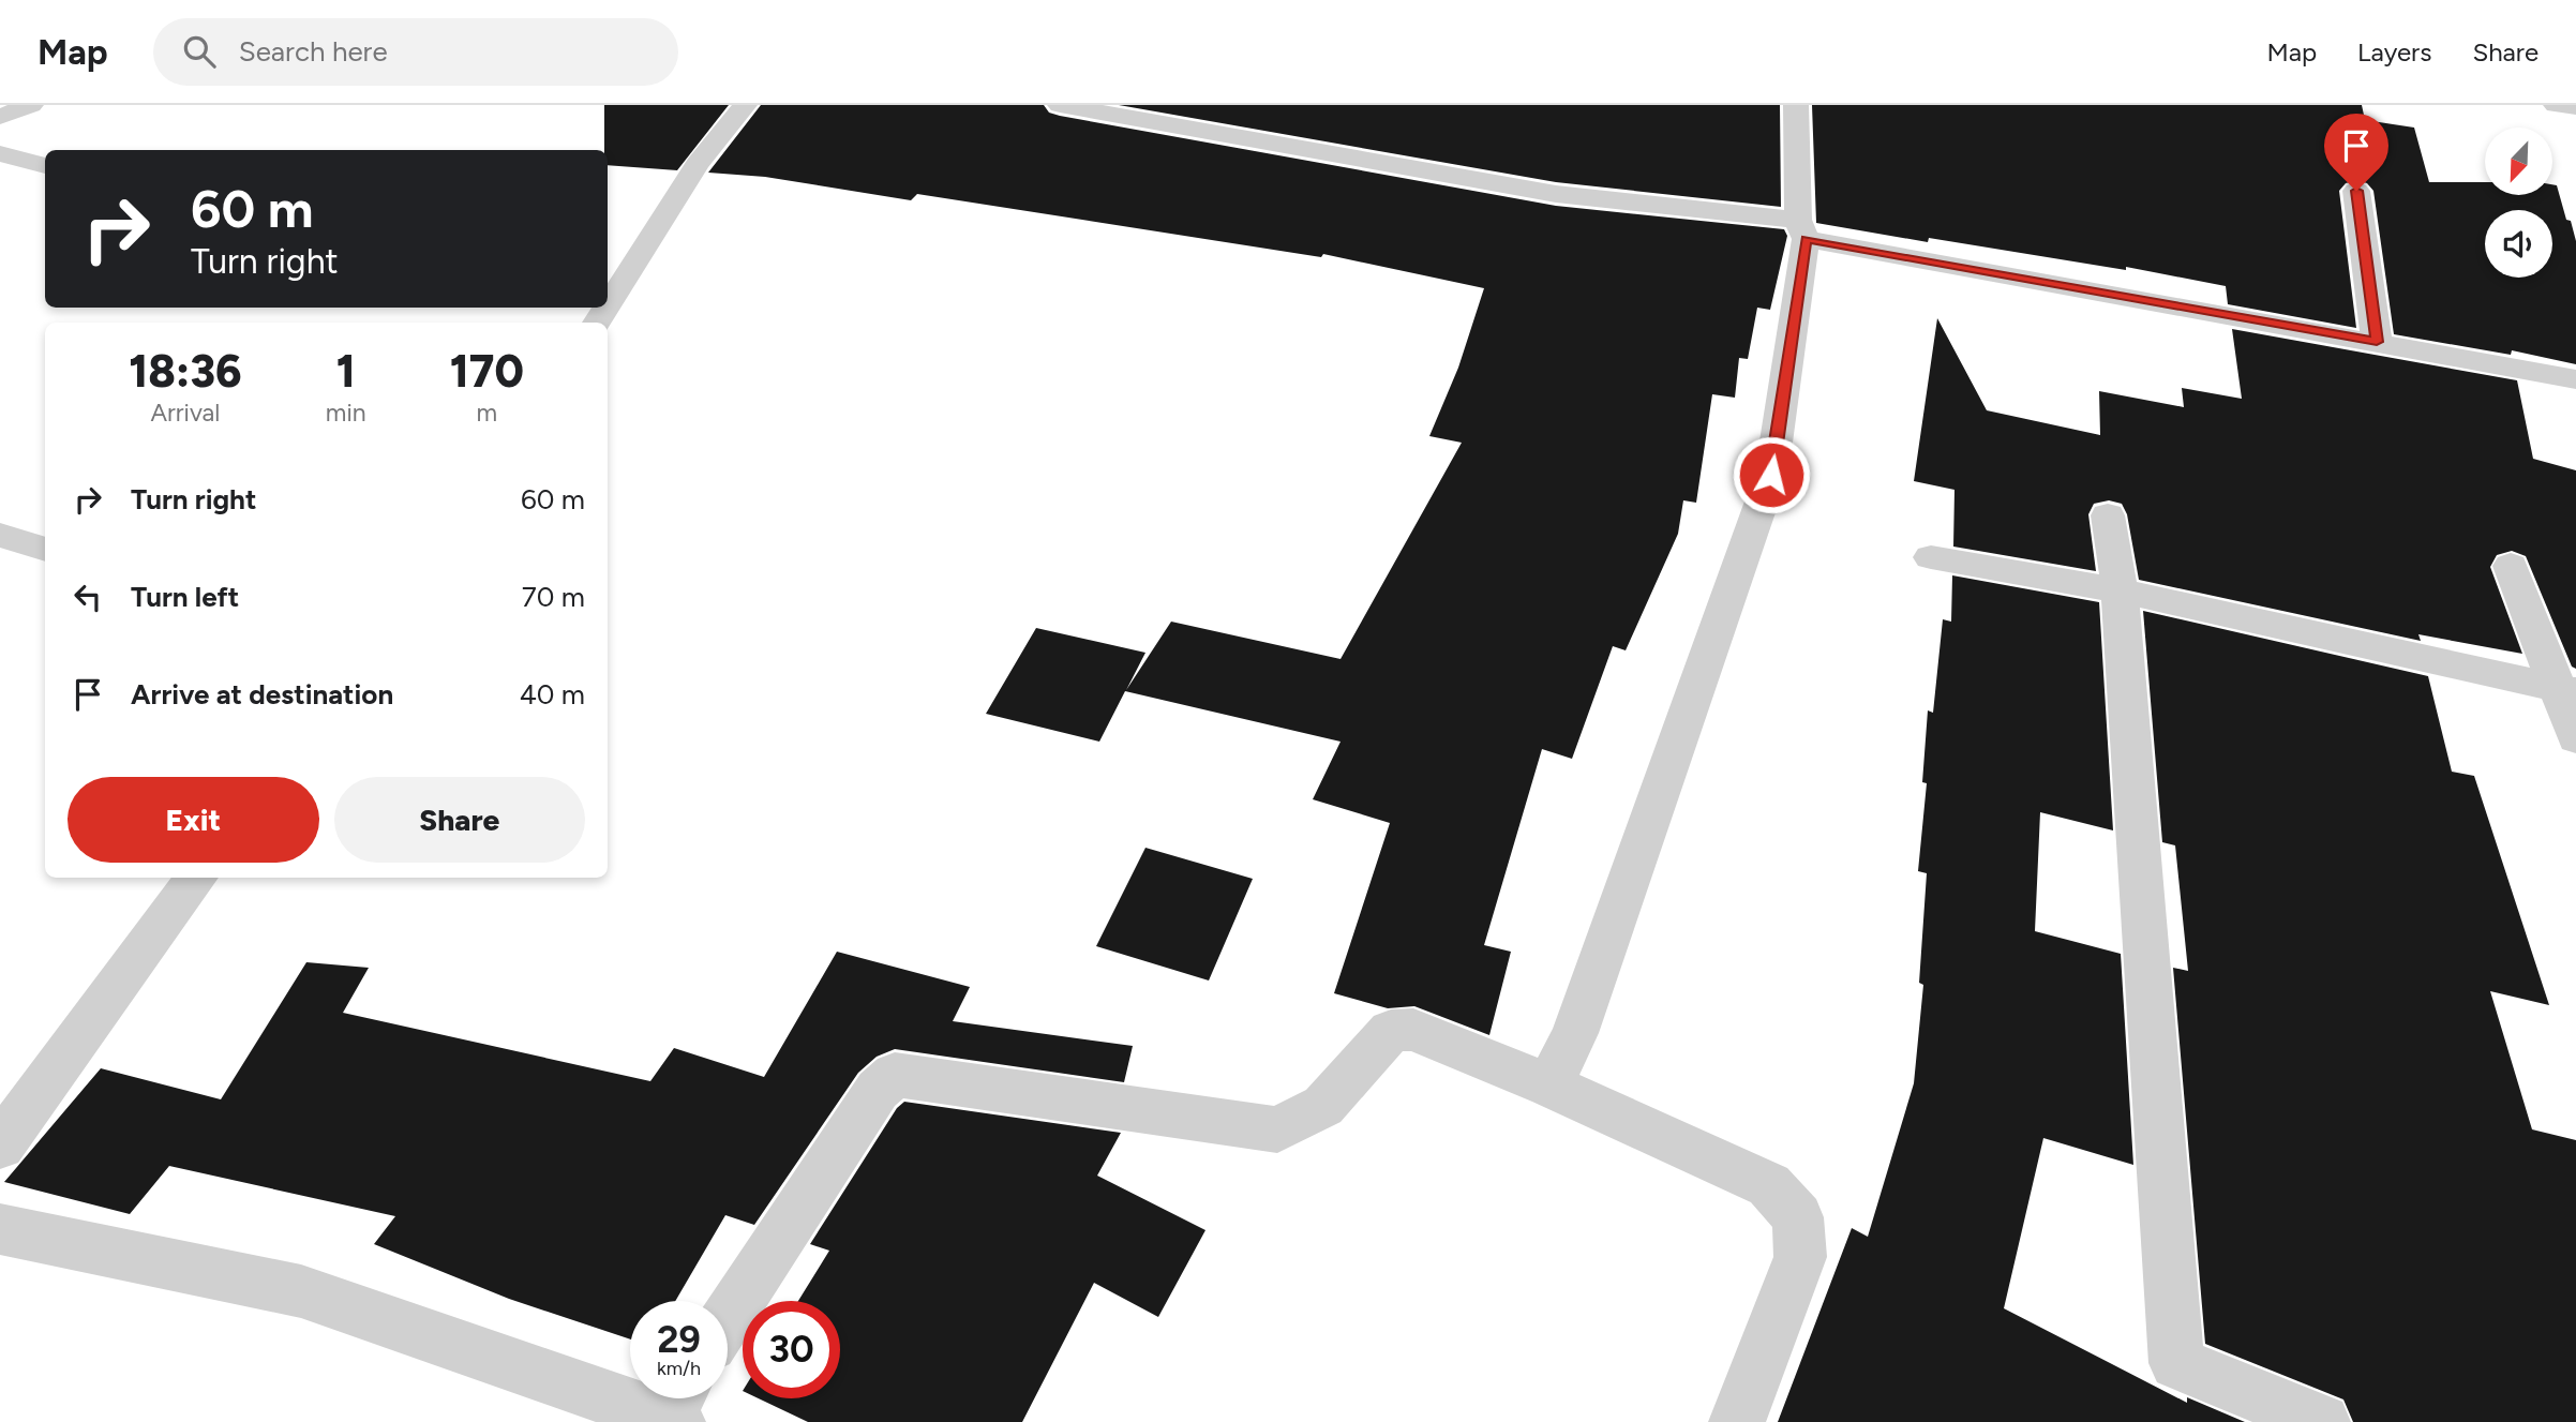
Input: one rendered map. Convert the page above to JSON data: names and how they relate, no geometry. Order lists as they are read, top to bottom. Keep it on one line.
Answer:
{"north":"bottom left","page":{"header":"Map","search":"Search here","nav":["Map","Layers","Share"],"turn":["60 m","Turn right"],"eta":["18:36","Arrival","1","min","170","m"],"list":[{"name":"Turn right","value":"60 m"},{"name":"Turn left","value":"70 m"},{"name":"Arrive at destination","value":"40 m"}],"buttons":["Exit","Share"],"speed":"29 km/h","limit":"30"}}
